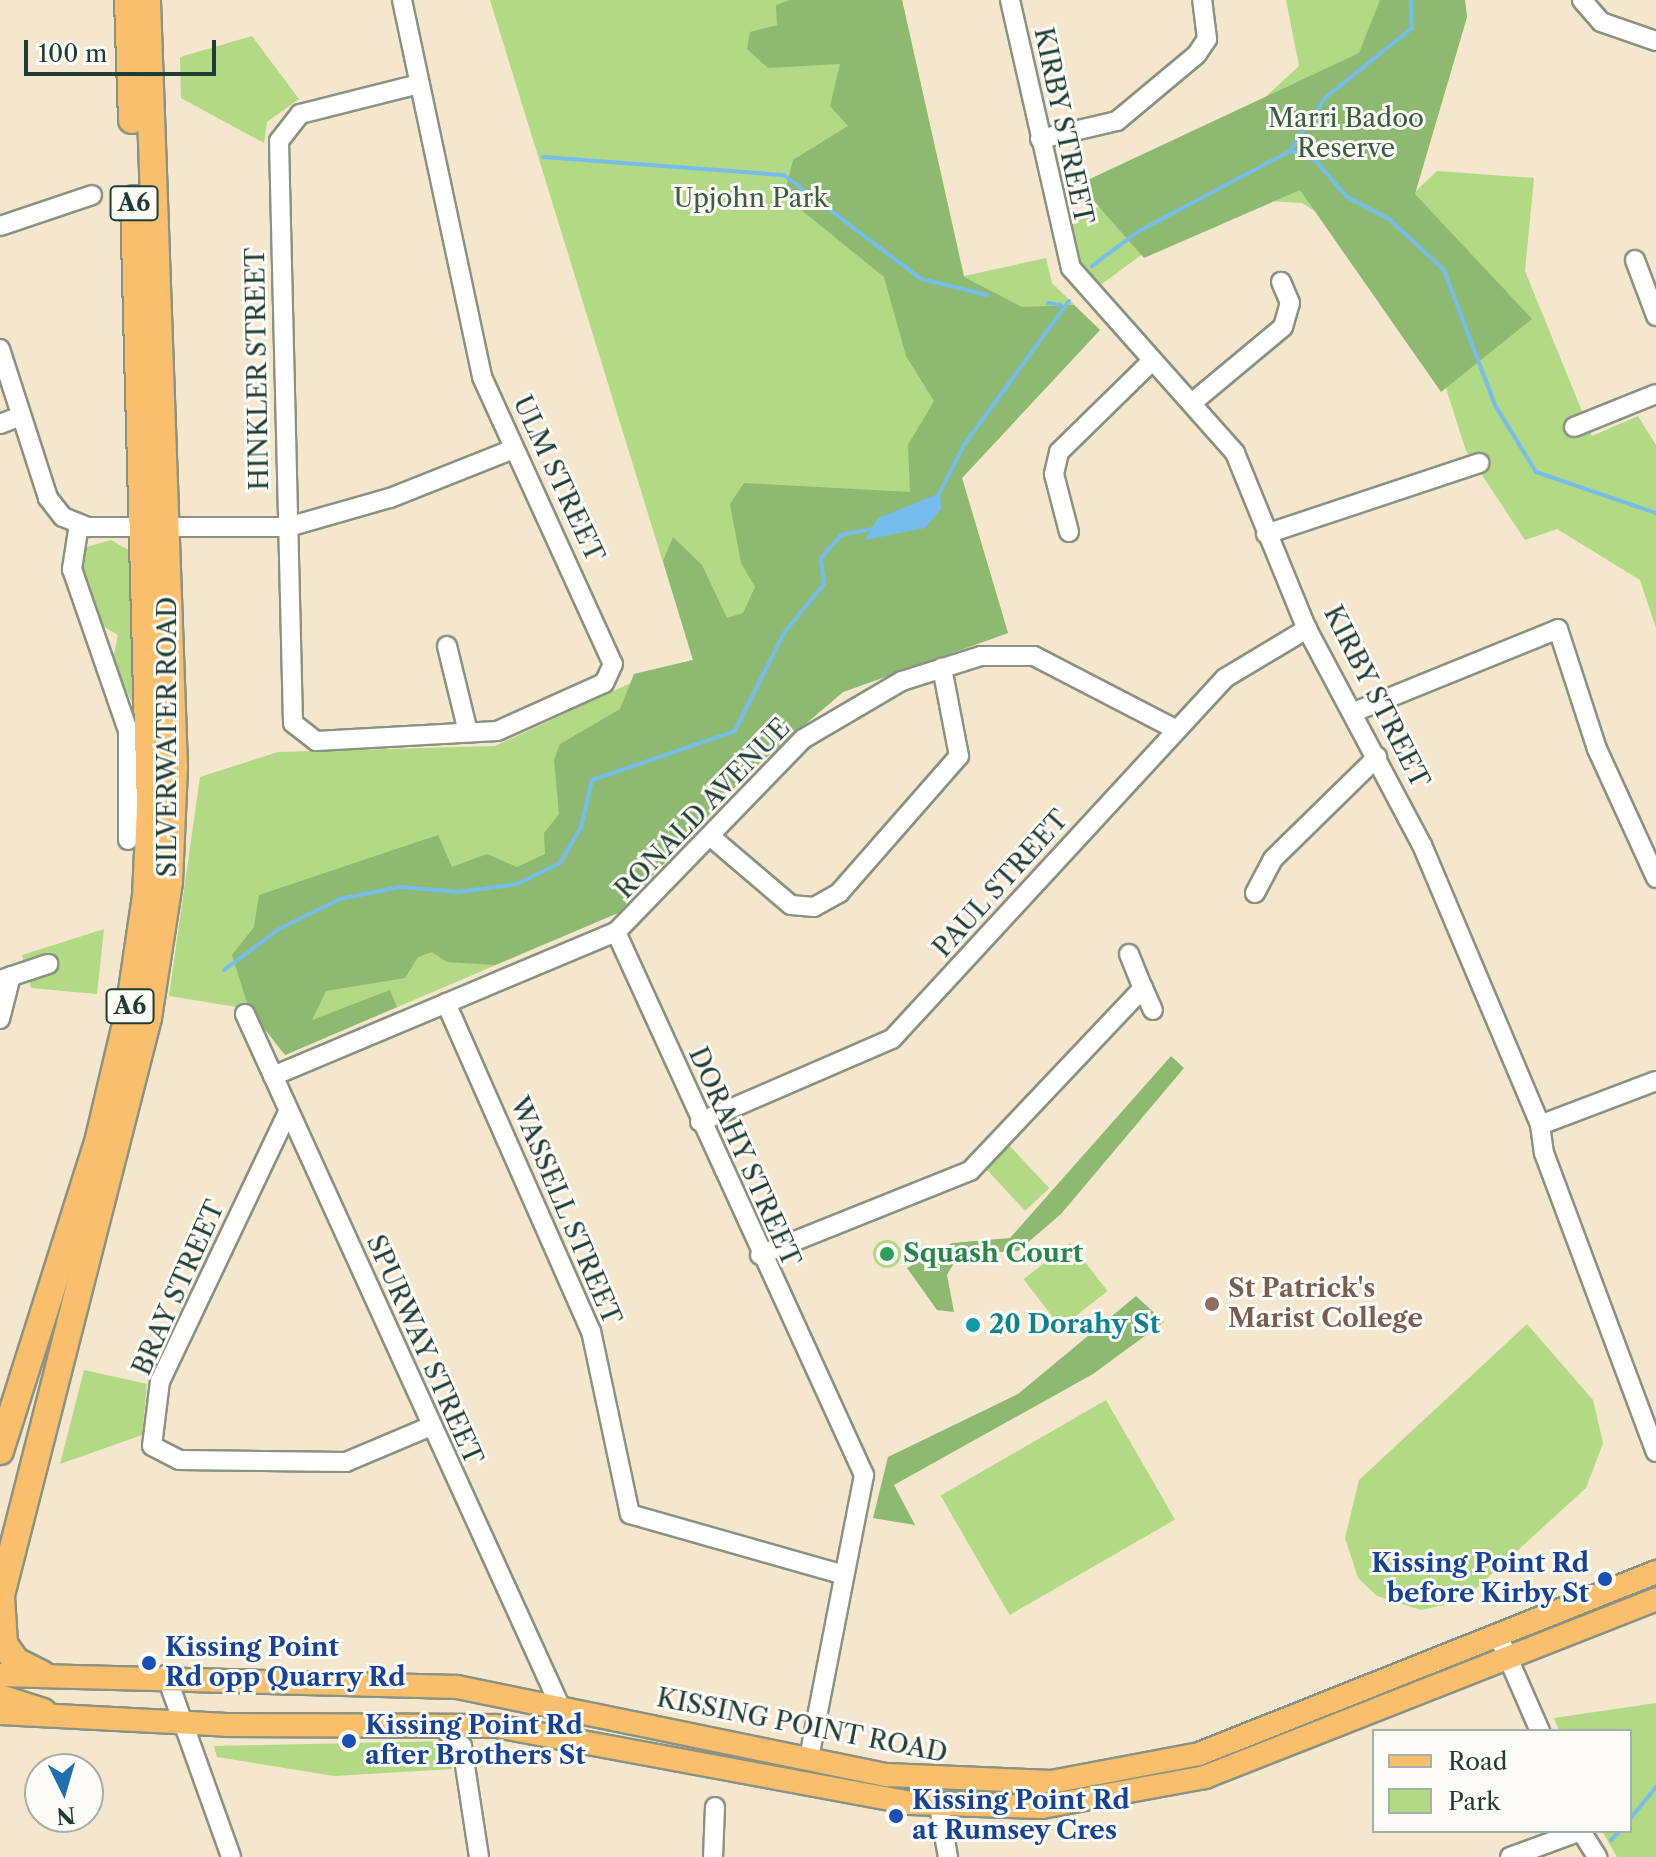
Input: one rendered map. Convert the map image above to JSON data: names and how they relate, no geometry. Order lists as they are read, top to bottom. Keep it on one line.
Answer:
{"streets":{"highway":["A6","SILVERWATER ROAD"],"main road":["KISSING POINT ROAD"],"street":["KIRBY STREET","HINKLER STREET","ULM STREET","RONALD AVENUE","PAUL STREET","DORAHY STREET","WASSELL STREET","BRAY STREET","SPURWAY STREET"]},"crossings":[["KIRBY STREET","PAUL STREET"],["HINKLER STREET","ULM STREET"],["SILVERWATER ROAD","KISSING POINT ROAD"],["RONALD AVENUE","PAUL STREET"],["RONALD AVENUE","DORAHY STREET"],["PAUL STREET","DORAHY STREET"],["DORAHY STREET","WASSELL STREET"],["DORAHY STREET","KISSING POINT ROAD"],["BRAY STREET","SPURWAY STREET"],["SPURWAY STREET","KISSING POINT ROAD"]],"parks":["Marri Badoo Reserve","Upjohn Park"],"places":["Squash Court","St Patrick's Marist College","20 Dorahy St","Kissing Point Rd before Kirby St","Kissing Point Rd opp Quarry Rd","Kissing Point Rd after Brothers St","Kissing Point Rd at Rumsey Cres"],"legend":["Road","Park"],"scale_bar":"100 m","north":"bottom"}
